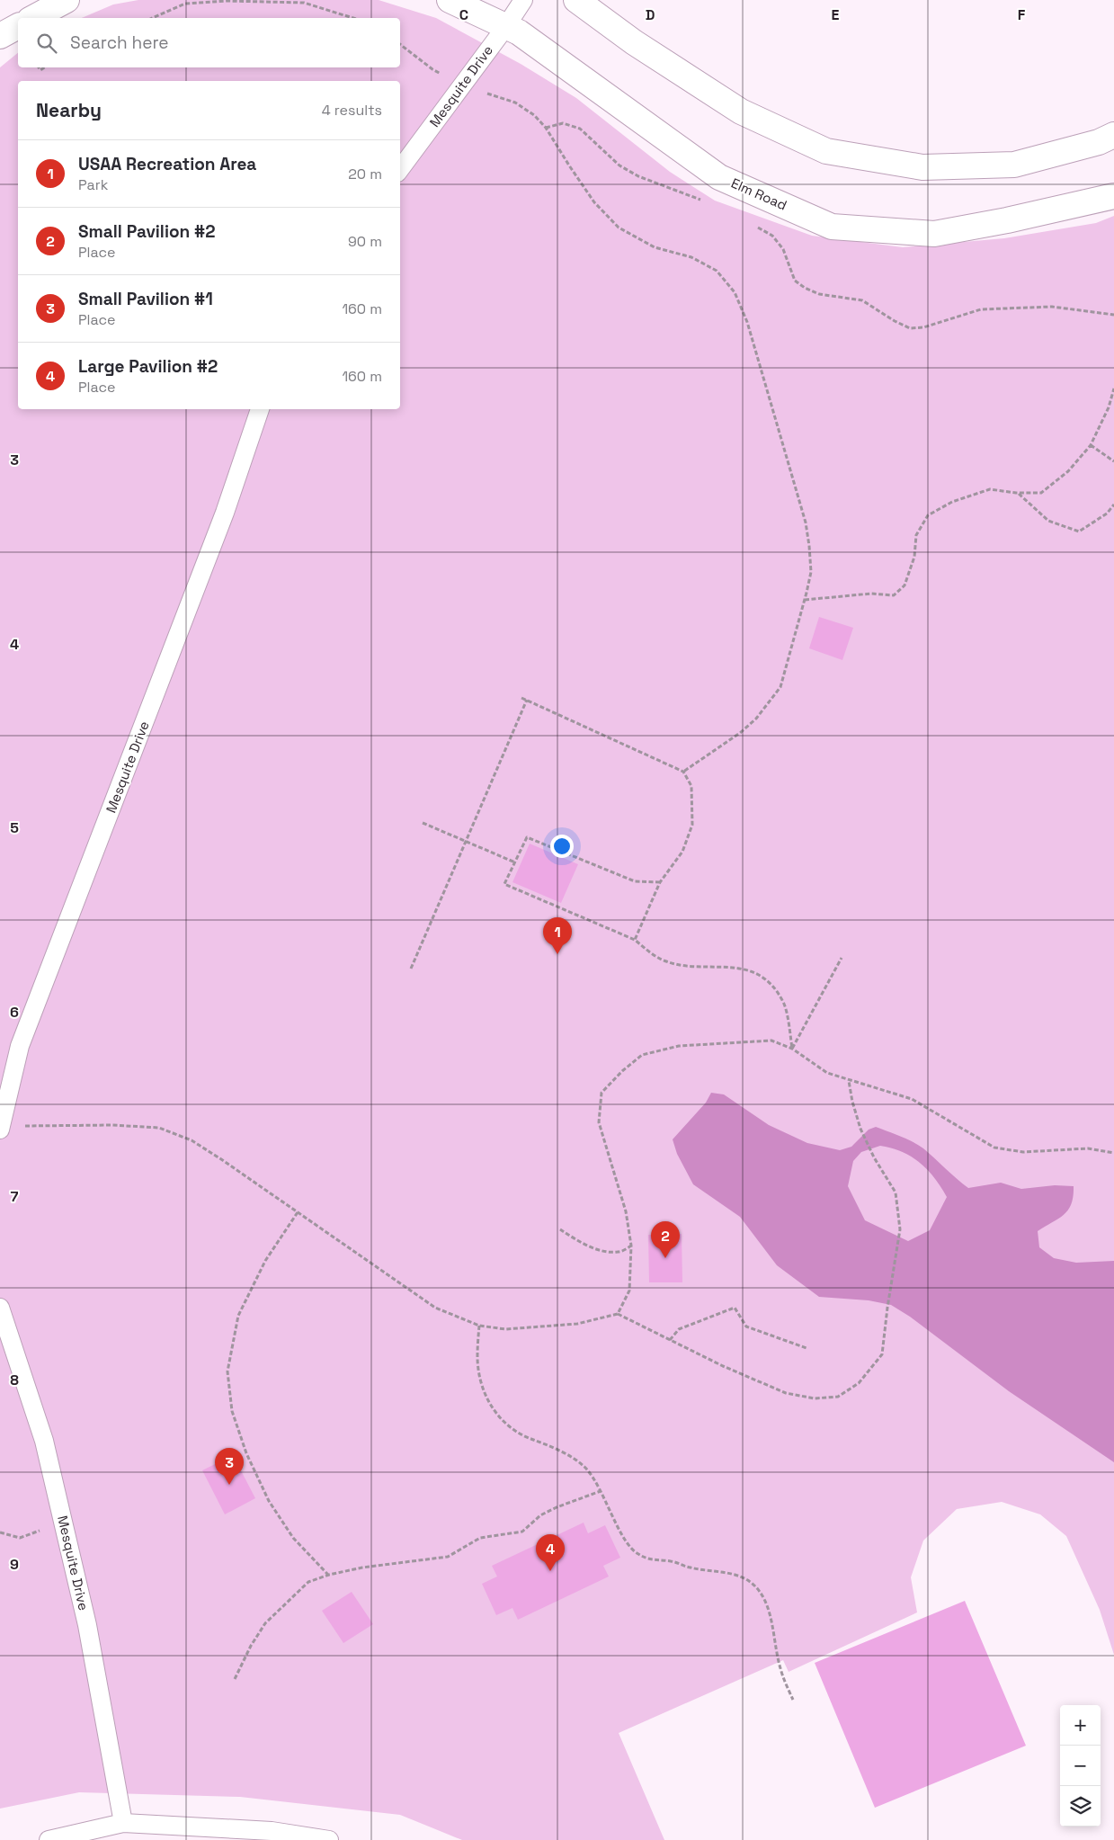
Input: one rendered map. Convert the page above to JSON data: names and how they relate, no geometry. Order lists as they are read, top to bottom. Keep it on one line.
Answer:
{"streets":{"street":["Elm Road"],"lane":["Mesquite Drive"]},"crossings":[["Mesquite Drive","Elm Road"]],"page":{"search":"Search here","heading":["Nearby","4 results"],"list":[{"mark":"1","name":"USAA Recreation Area","note":"Park","value":"20 m"},{"mark":"2","name":"Small Pavilion #2","note":"Place","value":"90 m"},{"mark":"3","name":"Small Pavilion #1","note":"Place","value":"160 m"},{"mark":"4","name":"Large Pavilion #2","note":"Place","value":"160 m"}],"pins":["1","2","3","4"],"map_buttons":["+","−"]},"grid":{"columns":["C","D","E","F"],"rows":["3","4","5","6","7","8","9"]}}
